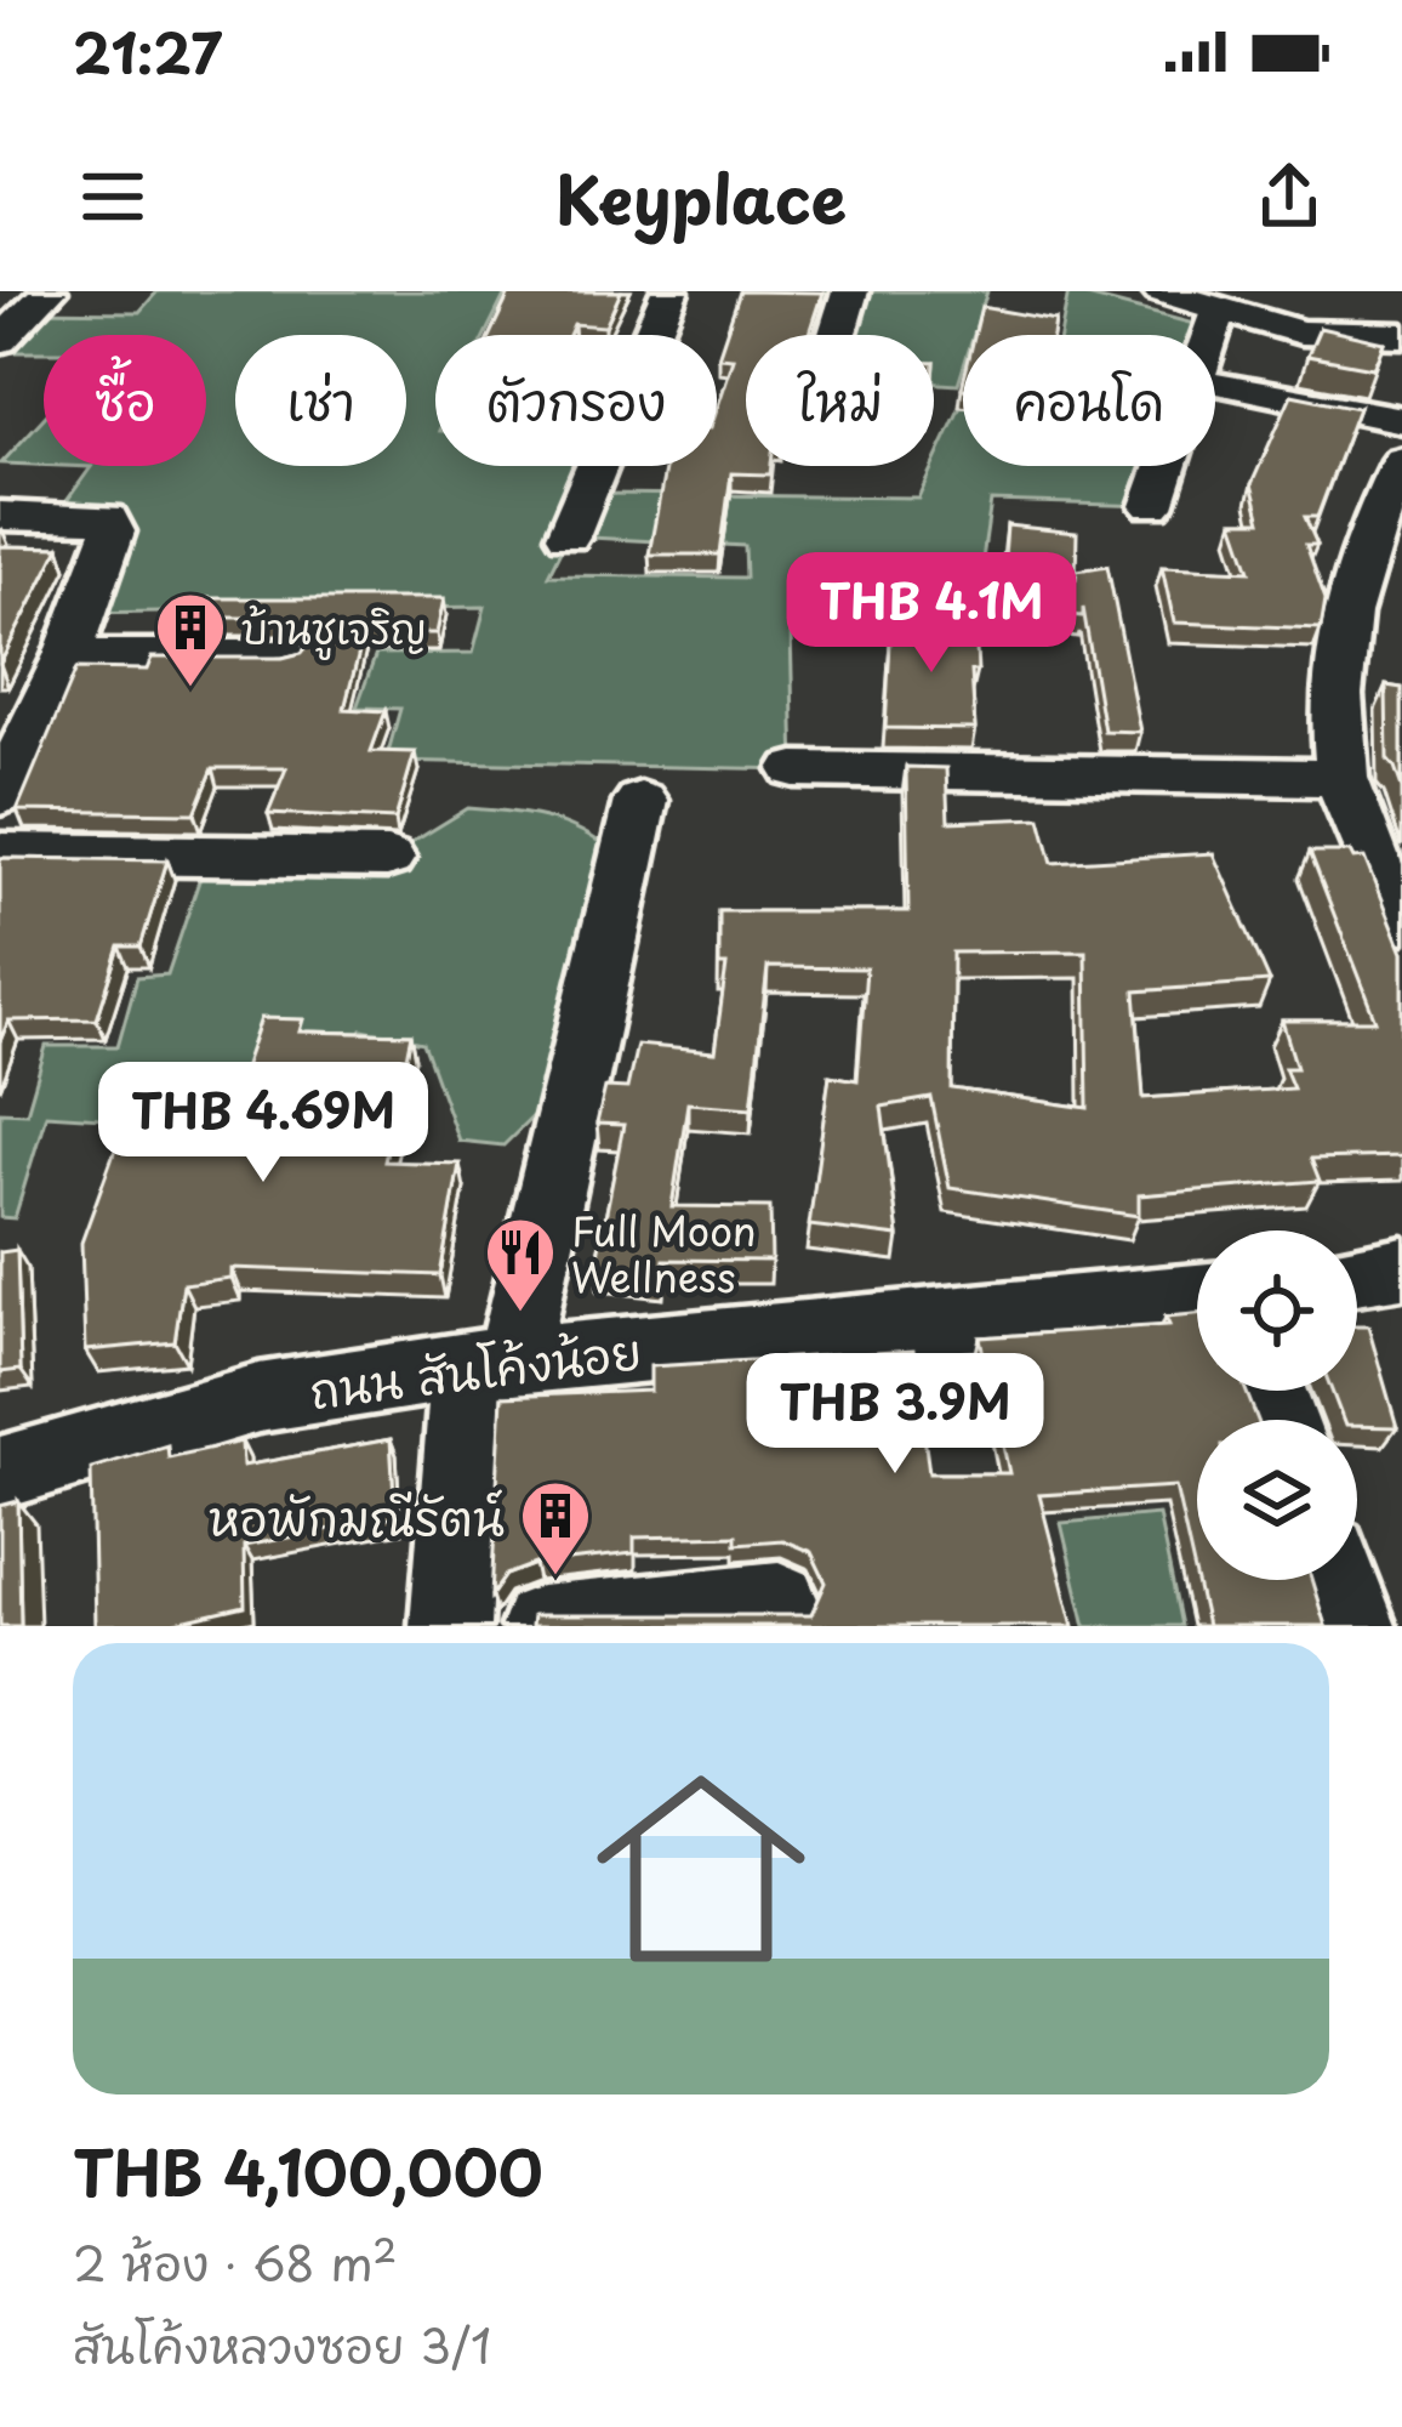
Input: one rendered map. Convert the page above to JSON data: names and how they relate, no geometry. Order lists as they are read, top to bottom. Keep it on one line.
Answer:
{"streets":{"street":["ถนน สันโค้งน้อย"]},"places":{"building":["บ้านชูเจริญ","หอพักมณีรัตน์"],"restaurant":["Full Moon Wellness"]},"page":{"status":"21:27","header":"Keyplace","chip":["ซื้อ","เช่า","ตัวกรอง","ใหม่","คอนโด"],"price":["THB 4.1M","THB 4.69M","THB 3.9M"],"list":[{"name":"THB 4,100,000","note":"2 ห้อง · 68 m² · สันโค้งหลวงซอย 3/1"}]}}
